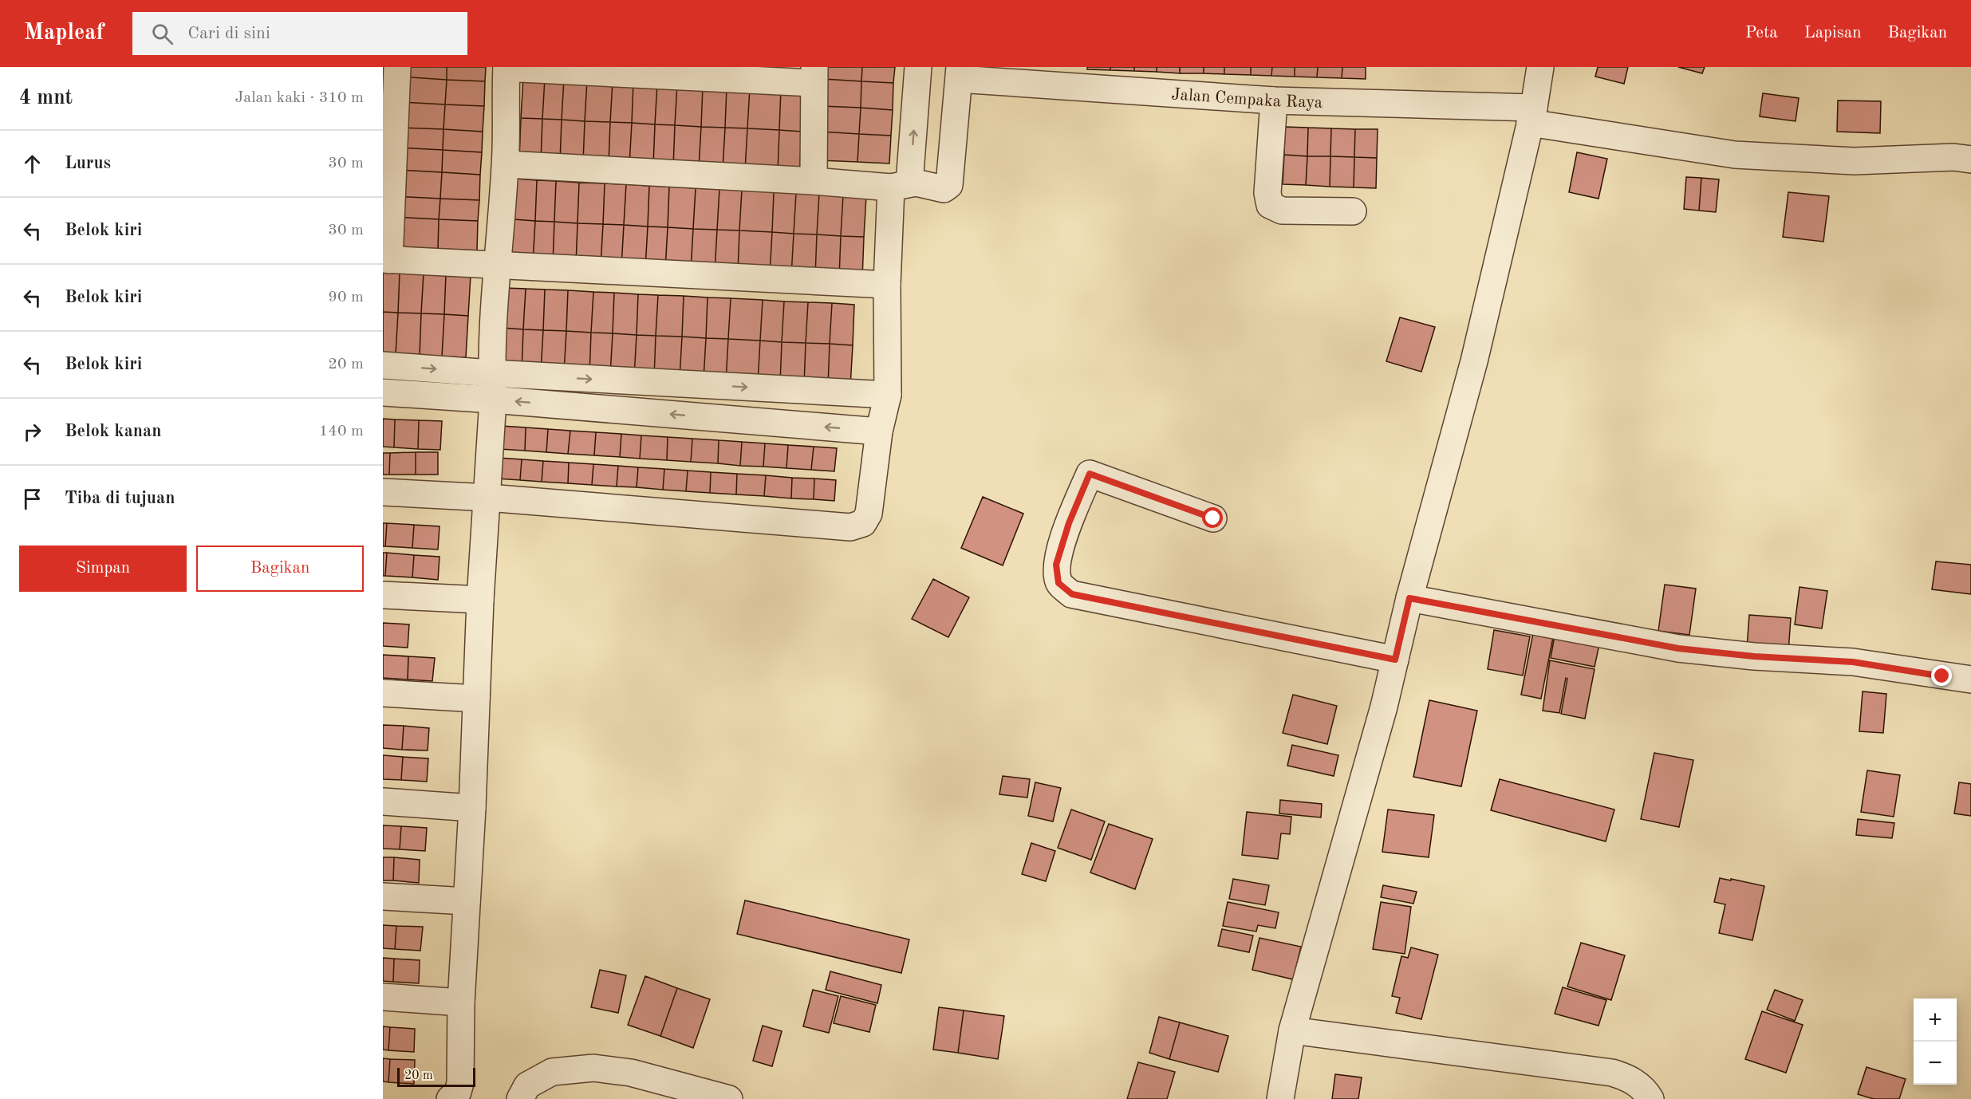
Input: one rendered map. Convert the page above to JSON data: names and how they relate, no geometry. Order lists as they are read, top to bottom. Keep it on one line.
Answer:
{"streets":{"street":["Jalan Cempaka Raya"]},"scale_bar":"20 m","page":{"header":"Mapleaf","search":"Cari di sini","nav":["Peta","Lapisan","Bagikan"],"heading":["4 mnt","Jalan kaki · 310 m"],"list":[["Lurus","30 m"],["Belok kiri","30 m"],["Belok kiri","90 m"],["Belok kiri","20 m"],["Belok kanan","140 m"],"Tiba di tujuan"],"buttons":["Simpan","Bagikan"],"map_buttons":["+","−"],"scale":"20 m"}}
